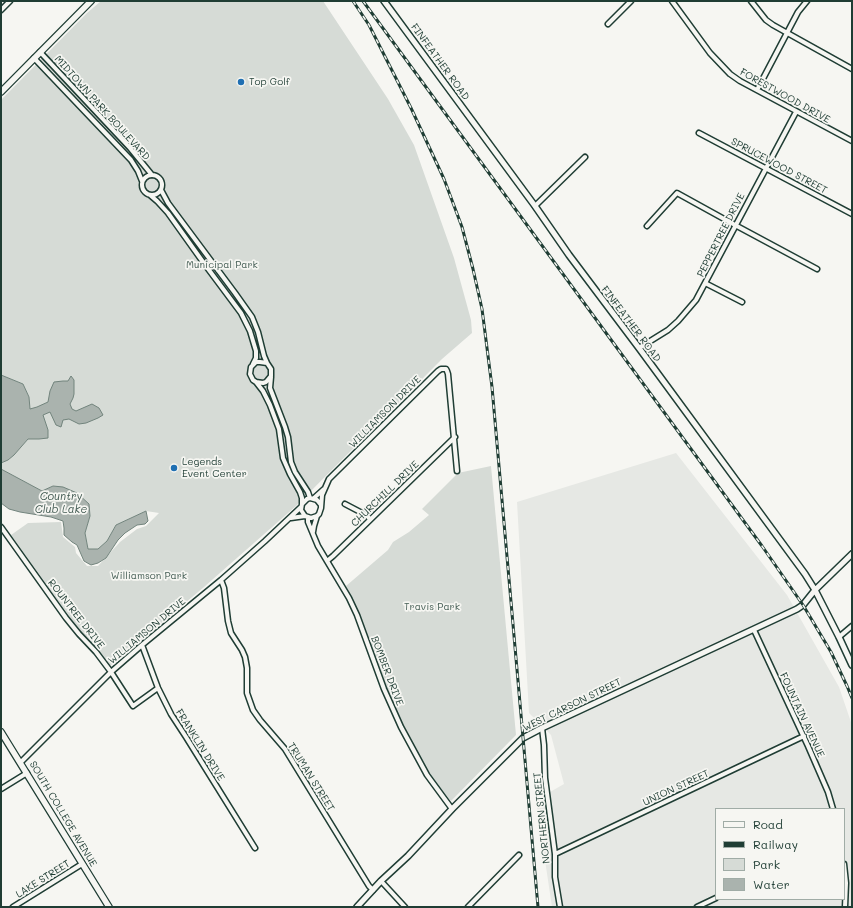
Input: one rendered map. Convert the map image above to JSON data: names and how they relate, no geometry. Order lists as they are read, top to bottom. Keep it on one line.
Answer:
{"streets":{"main road":["SOUTH COLLEGE AVENUE"],"street":["FINFEATHER ROAD","FORESTWOOD DRIVE","MIDTOWN PARK BOULEVARD","SPRUCEWOOD STREET","PEPPERTREE DRIVE","WILLIAMSON DRIVE","CHURCHILL DRIVE","ROUNTREE DRIVE","BOMBER DRIVE","WEST CARSON STREET","FOUNTAIN AVENUE","FRANKLIN DRIVE","TRUMAN STREET","UNION STREET","NORTHERN STREET","LAKE STREET"]},"crossings":[["FINFEATHER ROAD","PEPPERTREE DRIVE"],["FINFEATHER ROAD","WEST CARSON STREET"],["FORESTWOOD DRIVE","PEPPERTREE DRIVE"],["SPRUCEWOOD STREET","PEPPERTREE DRIVE"],["WILLIAMSON DRIVE","CHURCHILL DRIVE"],["WILLIAMSON DRIVE","ROUNTREE DRIVE"],["WILLIAMSON DRIVE","BOMBER DRIVE"],["WILLIAMSON DRIVE","FRANKLIN DRIVE"],["WILLIAMSON DRIVE","TRUMAN STREET"],["WILLIAMSON DRIVE","SOUTH COLLEGE AVENUE"],["CHURCHILL DRIVE","BOMBER DRIVE"],["ROUNTREE DRIVE","FRANKLIN DRIVE"],["BOMBER DRIVE","WEST CARSON STREET"],["WEST CARSON STREET","FOUNTAIN AVENUE"],["WEST CARSON STREET","TRUMAN STREET"],["WEST CARSON STREET","NORTHERN STREET"],["FOUNTAIN AVENUE","UNION STREET"],["UNION STREET","NORTHERN STREET"],["SOUTH COLLEGE AVENUE","LAKE STREET"]],"water":["Country Club Lake"],"parks":["Municipal Park","Williamson Park","Travis Park"],"places":["Top Golf","Legends Event Center"],"legend":["Road","Railway","Park","Water"]}
